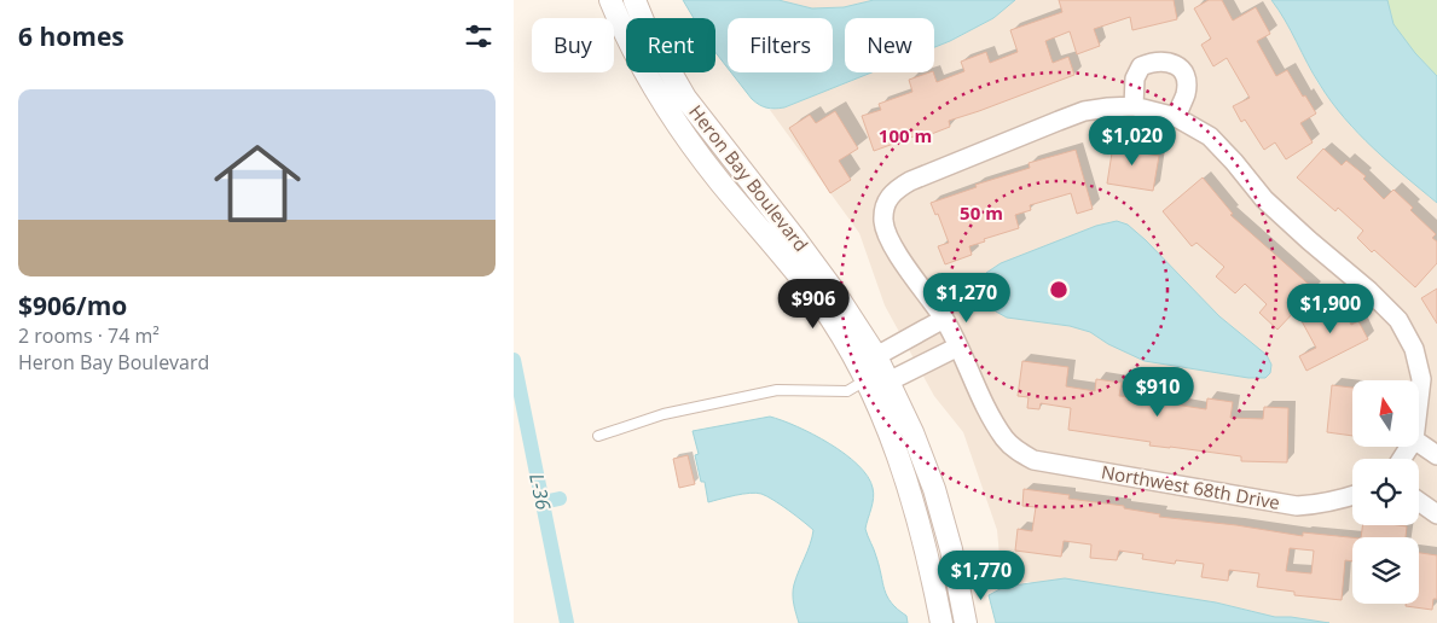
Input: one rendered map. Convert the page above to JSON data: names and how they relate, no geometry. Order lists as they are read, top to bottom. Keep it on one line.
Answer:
{"streets":{"street":["Heron Bay Boulevard","Northwest 68th Drive"]},"water":["L-36"],"north":"top","page":{"heading":"6 homes","chip":["Buy","Rent","Filters","New"],"list":[{"name":"$906/mo","note":"2 rooms · 74 m² · Heron Bay Boulevard"}],"price":["$1,020","$1,270","$906","$1,900","$910","$1,770"]},"rings":["100 m","50 m"]}
